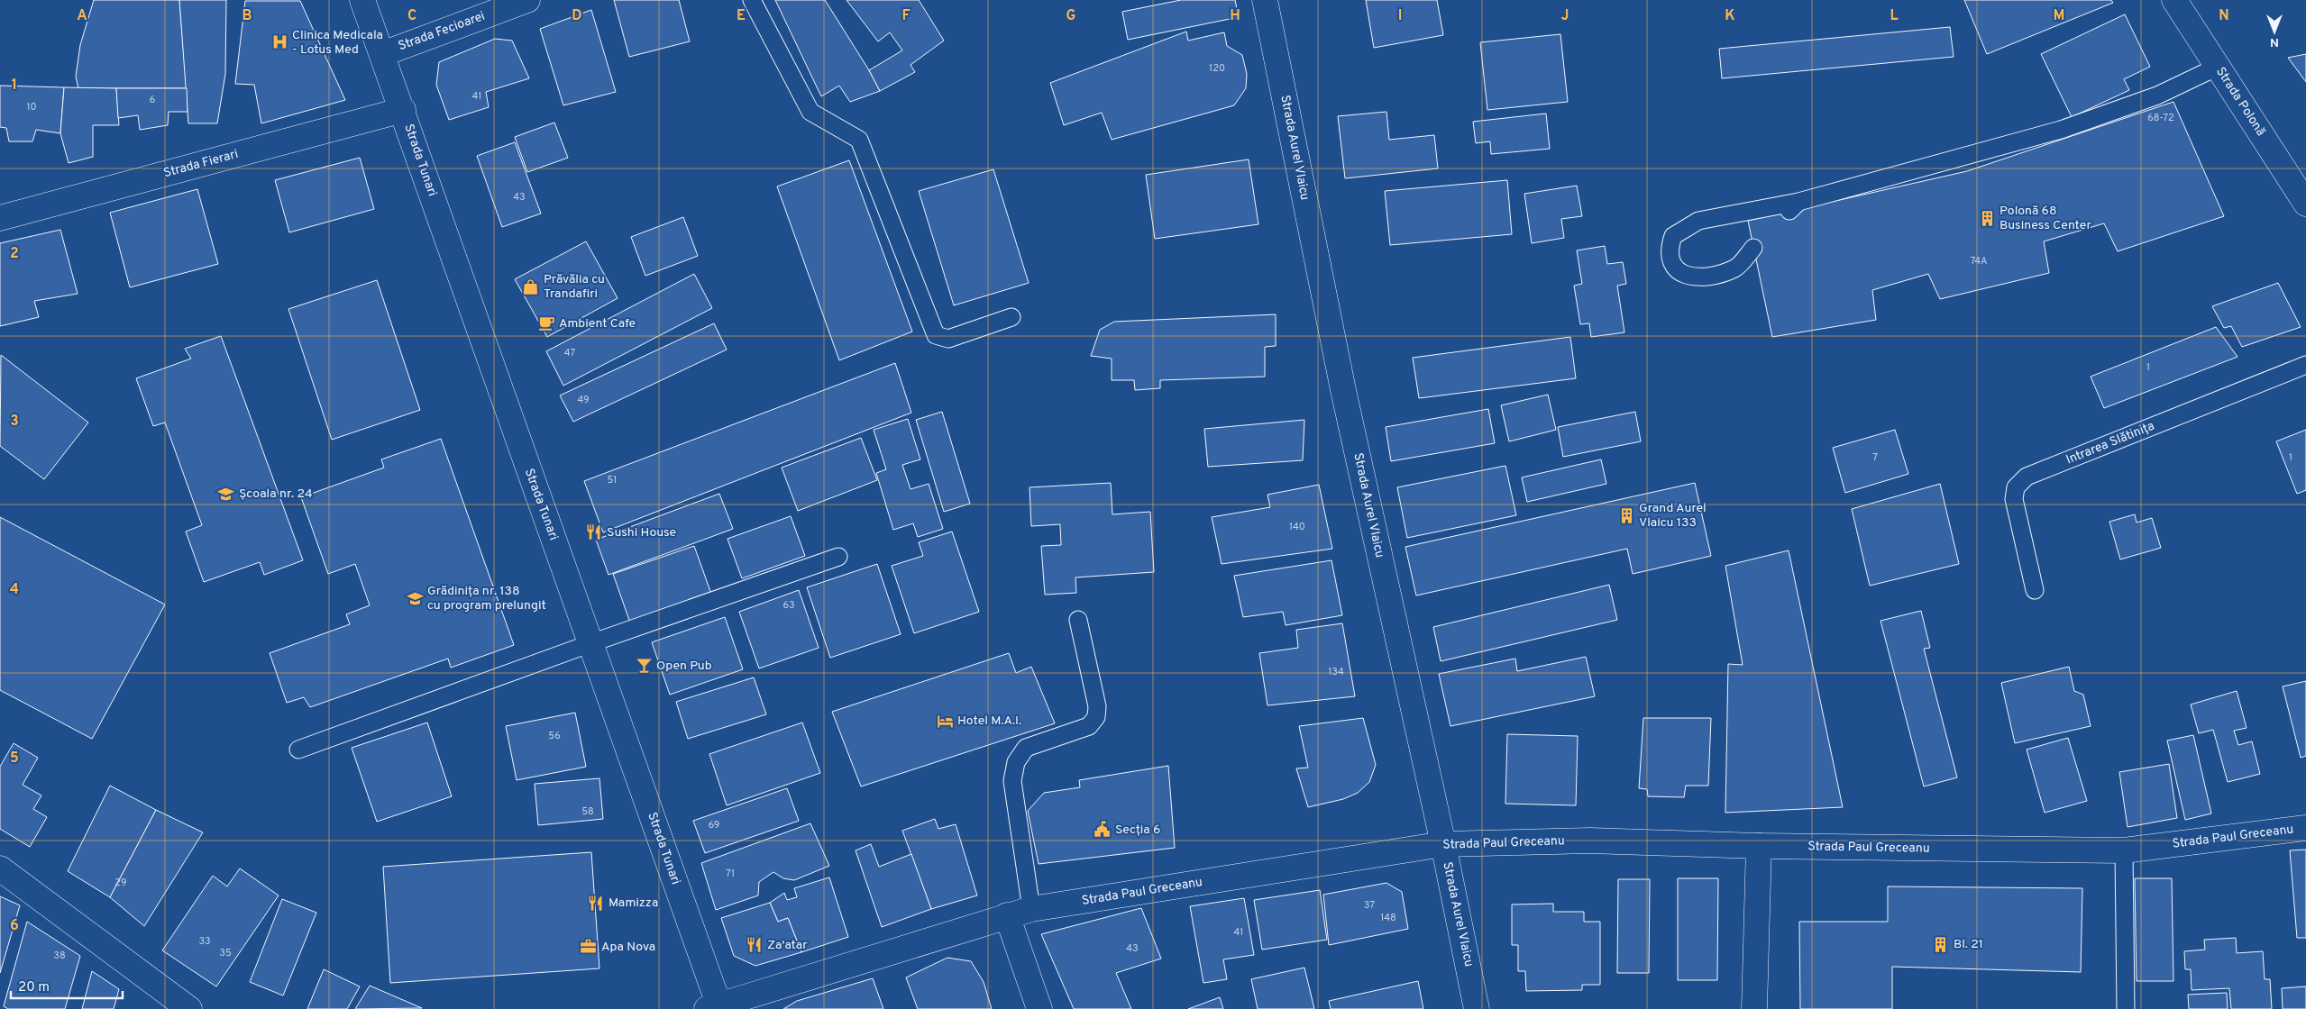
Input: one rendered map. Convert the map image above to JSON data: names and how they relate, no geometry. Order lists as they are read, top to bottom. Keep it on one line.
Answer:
{"streets":{"street":["Strada Fecioarei","Strada Polonă","Strada Aurel Vlaicu","Strada Tunari","Strada Fierari","Strada Paul Greceanu"],"lane":["Intrarea Slătinița"]},"crossings":[["Strada Fecioarei","Strada Tunari"],["Strada Aurel Vlaicu","Strada Paul Greceanu"],["Strada Tunari","Strada Fierari"],["Strada Tunari","Strada Paul Greceanu"]],"places":{"hospital":["Clinica Medicala - Lotus Med"],"building":["Polonă 68 Business Center","Grand Aurel Vlaicu 133","Bl. 21"],"shop":["Prăvălia cu Trandafiri"],"cafe":["Ambient Cafe"],"school or university":["Școala nr. 24","Grădinița nr. 138 cu program prelungit"],"restaurant":["Sushi House","Mamizza","Za'atar"],"bar":["Open Pub"],"hotel":["Hotel M.A.I."],"public building":["Secția 6"],"office":["Apa Nova"]},"house_numbers":["120","41","6","10","68-72","43","74A","47","1","49","7","1","51","140","63","134","56","58","69","71","29","37","148","41","33","43","35","38"],"scale_bar":"20 m","north":"bottom","grid":{"columns":["A","B","C","D","E","F","G","H","I","J","K","L","M","N"],"rows":["1","2","3","4","5","6"]}}
